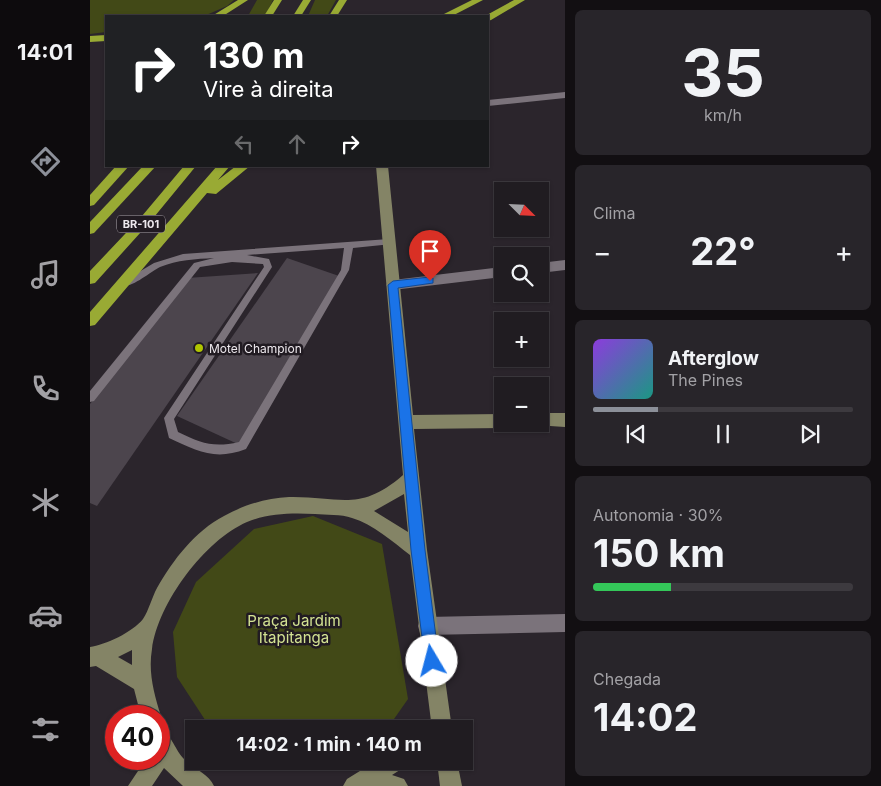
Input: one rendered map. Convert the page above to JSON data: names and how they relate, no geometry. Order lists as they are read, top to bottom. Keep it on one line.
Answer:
{"streets":{"highway":["BR-101"]},"parks":["Praça Jardim Itapitanga"],"places":["Motel Champion"],"north":"bottom right","page":{"tabs":"14:01","tile":[["35","km/h"],"Clima",["Autonomia · 30%","150 km"],["Chegada","14:02"]],"turn":["130 m","Vire à direita"],"map_buttons":["+","−"],"heat":["−","22°","+"],"song":["Afterglow","The Pines"],"limit":"40","trip":"14:02 · 1 min · 140 m"}}
